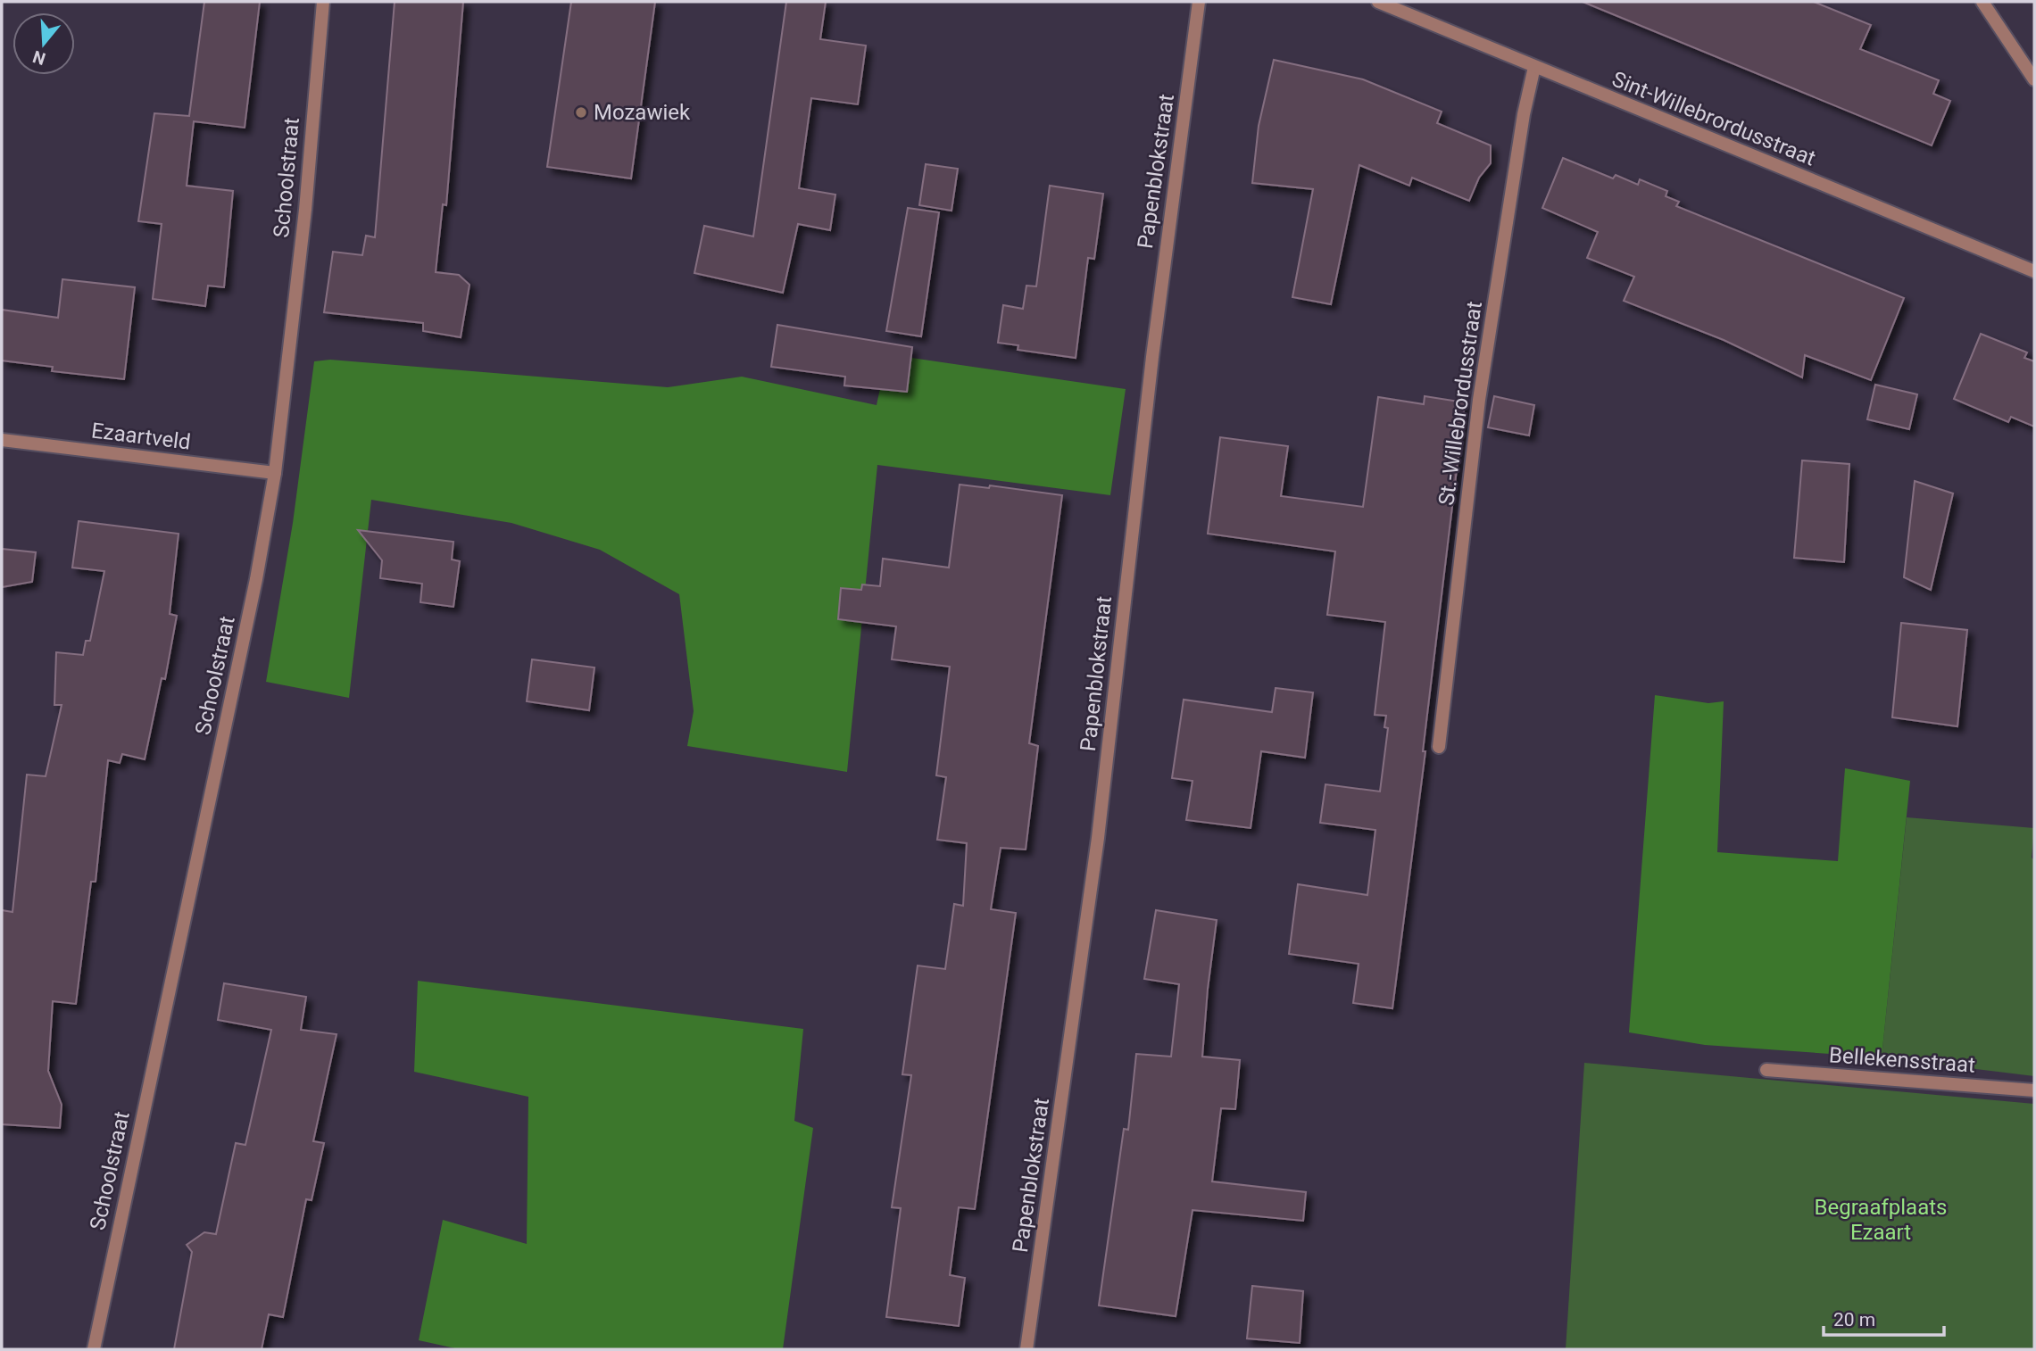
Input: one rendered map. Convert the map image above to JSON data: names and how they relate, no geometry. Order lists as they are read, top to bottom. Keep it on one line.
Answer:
{"streets":{"street":["Sint-Willebrordusstraat","Papenblokstraat","Schoolstraat","St.-Willebrordusstraat","Ezaartveld","Bellekensstraat"]},"crossings":[["Sint-Willebrordusstraat","St.-Willebrordusstraat"],["Schoolstraat","Ezaartveld"]],"parks":["Begraafplaats Ezaart"],"places":["Mozawiek"],"scale_bar":"20 m","north":"bottom"}
